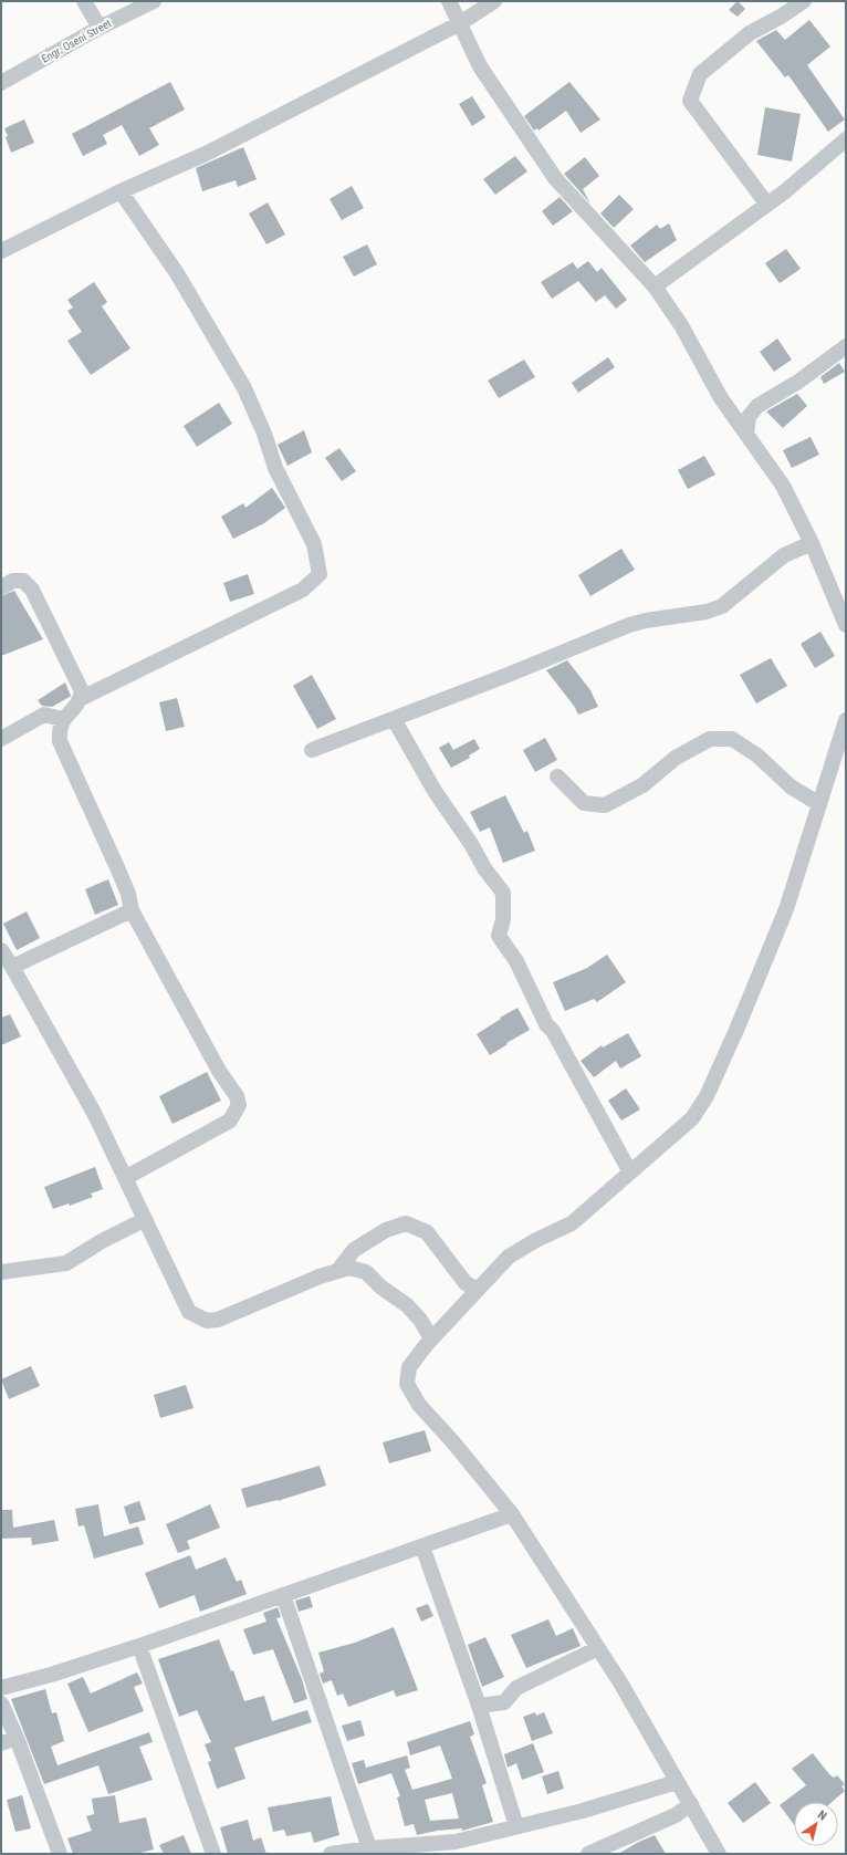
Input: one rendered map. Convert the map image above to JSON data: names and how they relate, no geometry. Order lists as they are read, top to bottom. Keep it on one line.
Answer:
{"streets":{"street":["Engr. Oseni Street"]},"north":"top right"}
